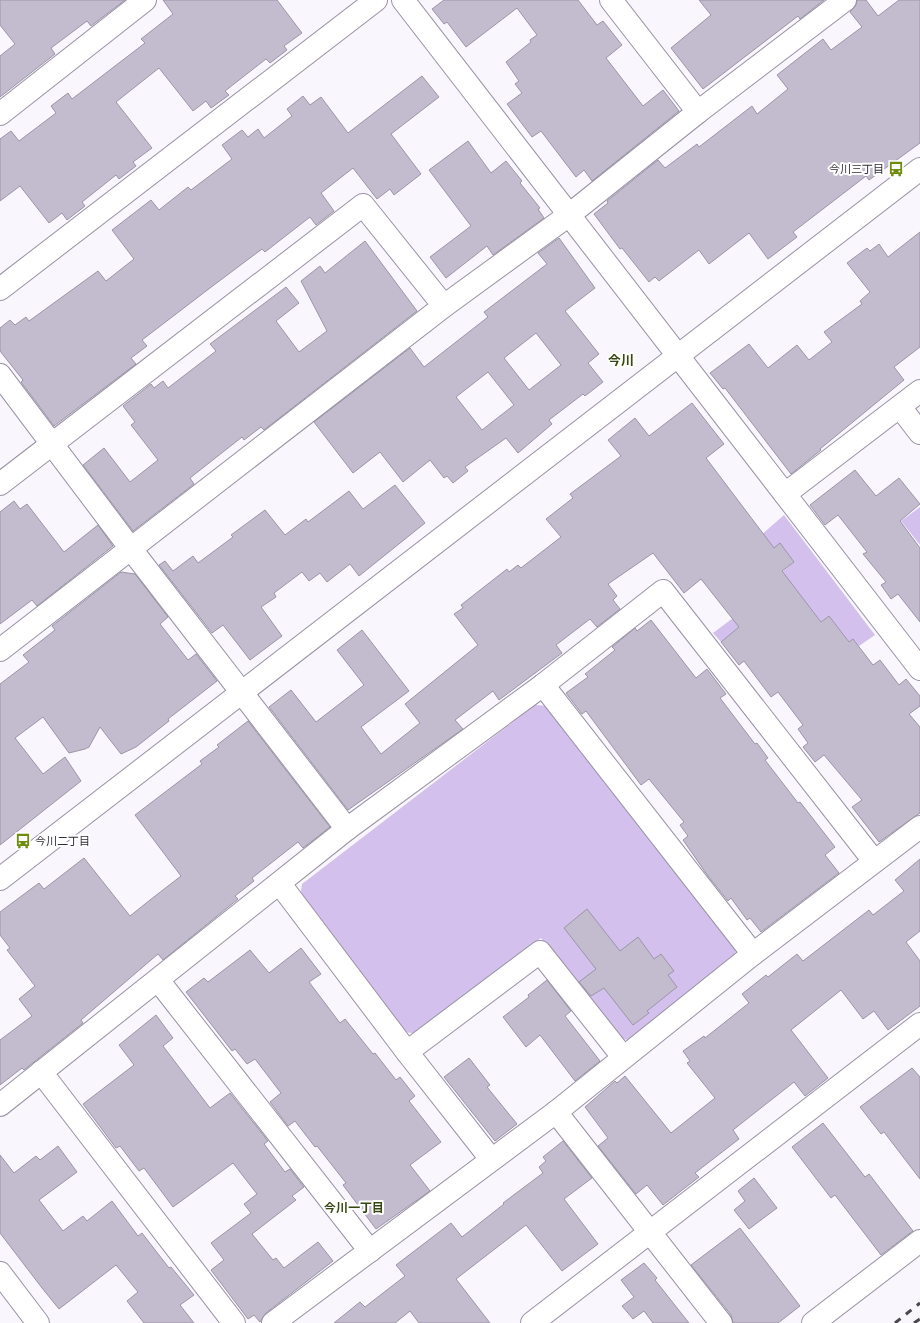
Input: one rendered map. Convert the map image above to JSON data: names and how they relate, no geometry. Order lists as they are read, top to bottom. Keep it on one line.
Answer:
{"districts":["今川","今川一丁目"],"places":{"bus stop":["今川三丁目","今川二丁目"]}}
